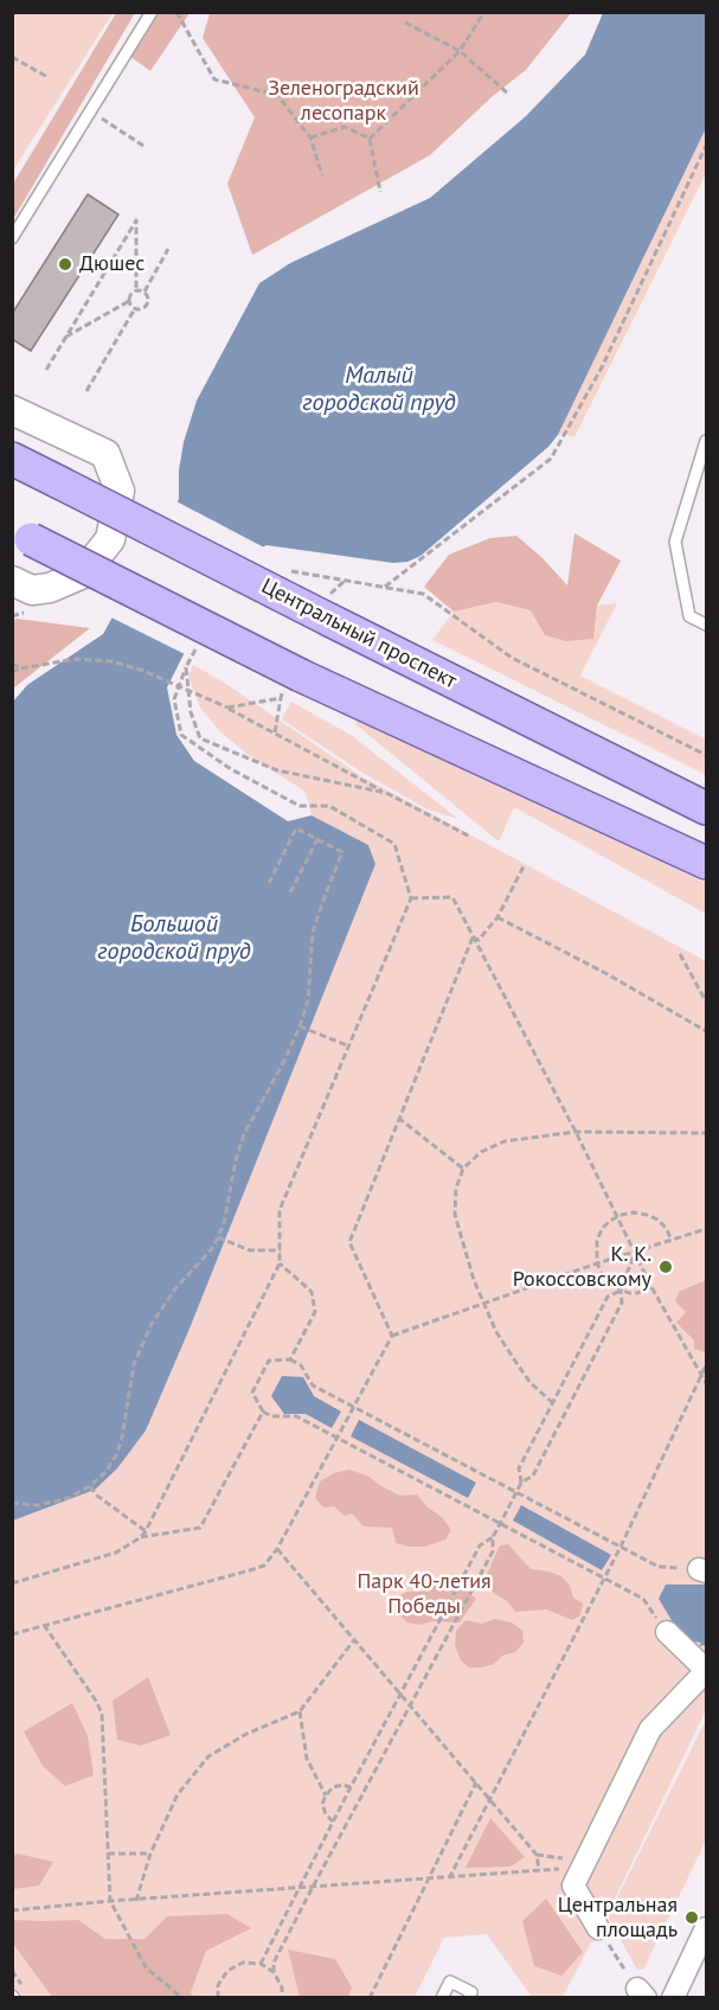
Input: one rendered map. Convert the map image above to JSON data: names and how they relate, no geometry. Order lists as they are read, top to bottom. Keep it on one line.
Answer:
{"streets":{"main road":["Центральный проспект"]},"water":["Малый городской пруд","Большой городской пруд"],"parks":["Зеленоградский лесопарк","Парк 40-летия Победы"],"places":["Дюшес","К. К. Рокоссовскому","Центральная площадь"]}
